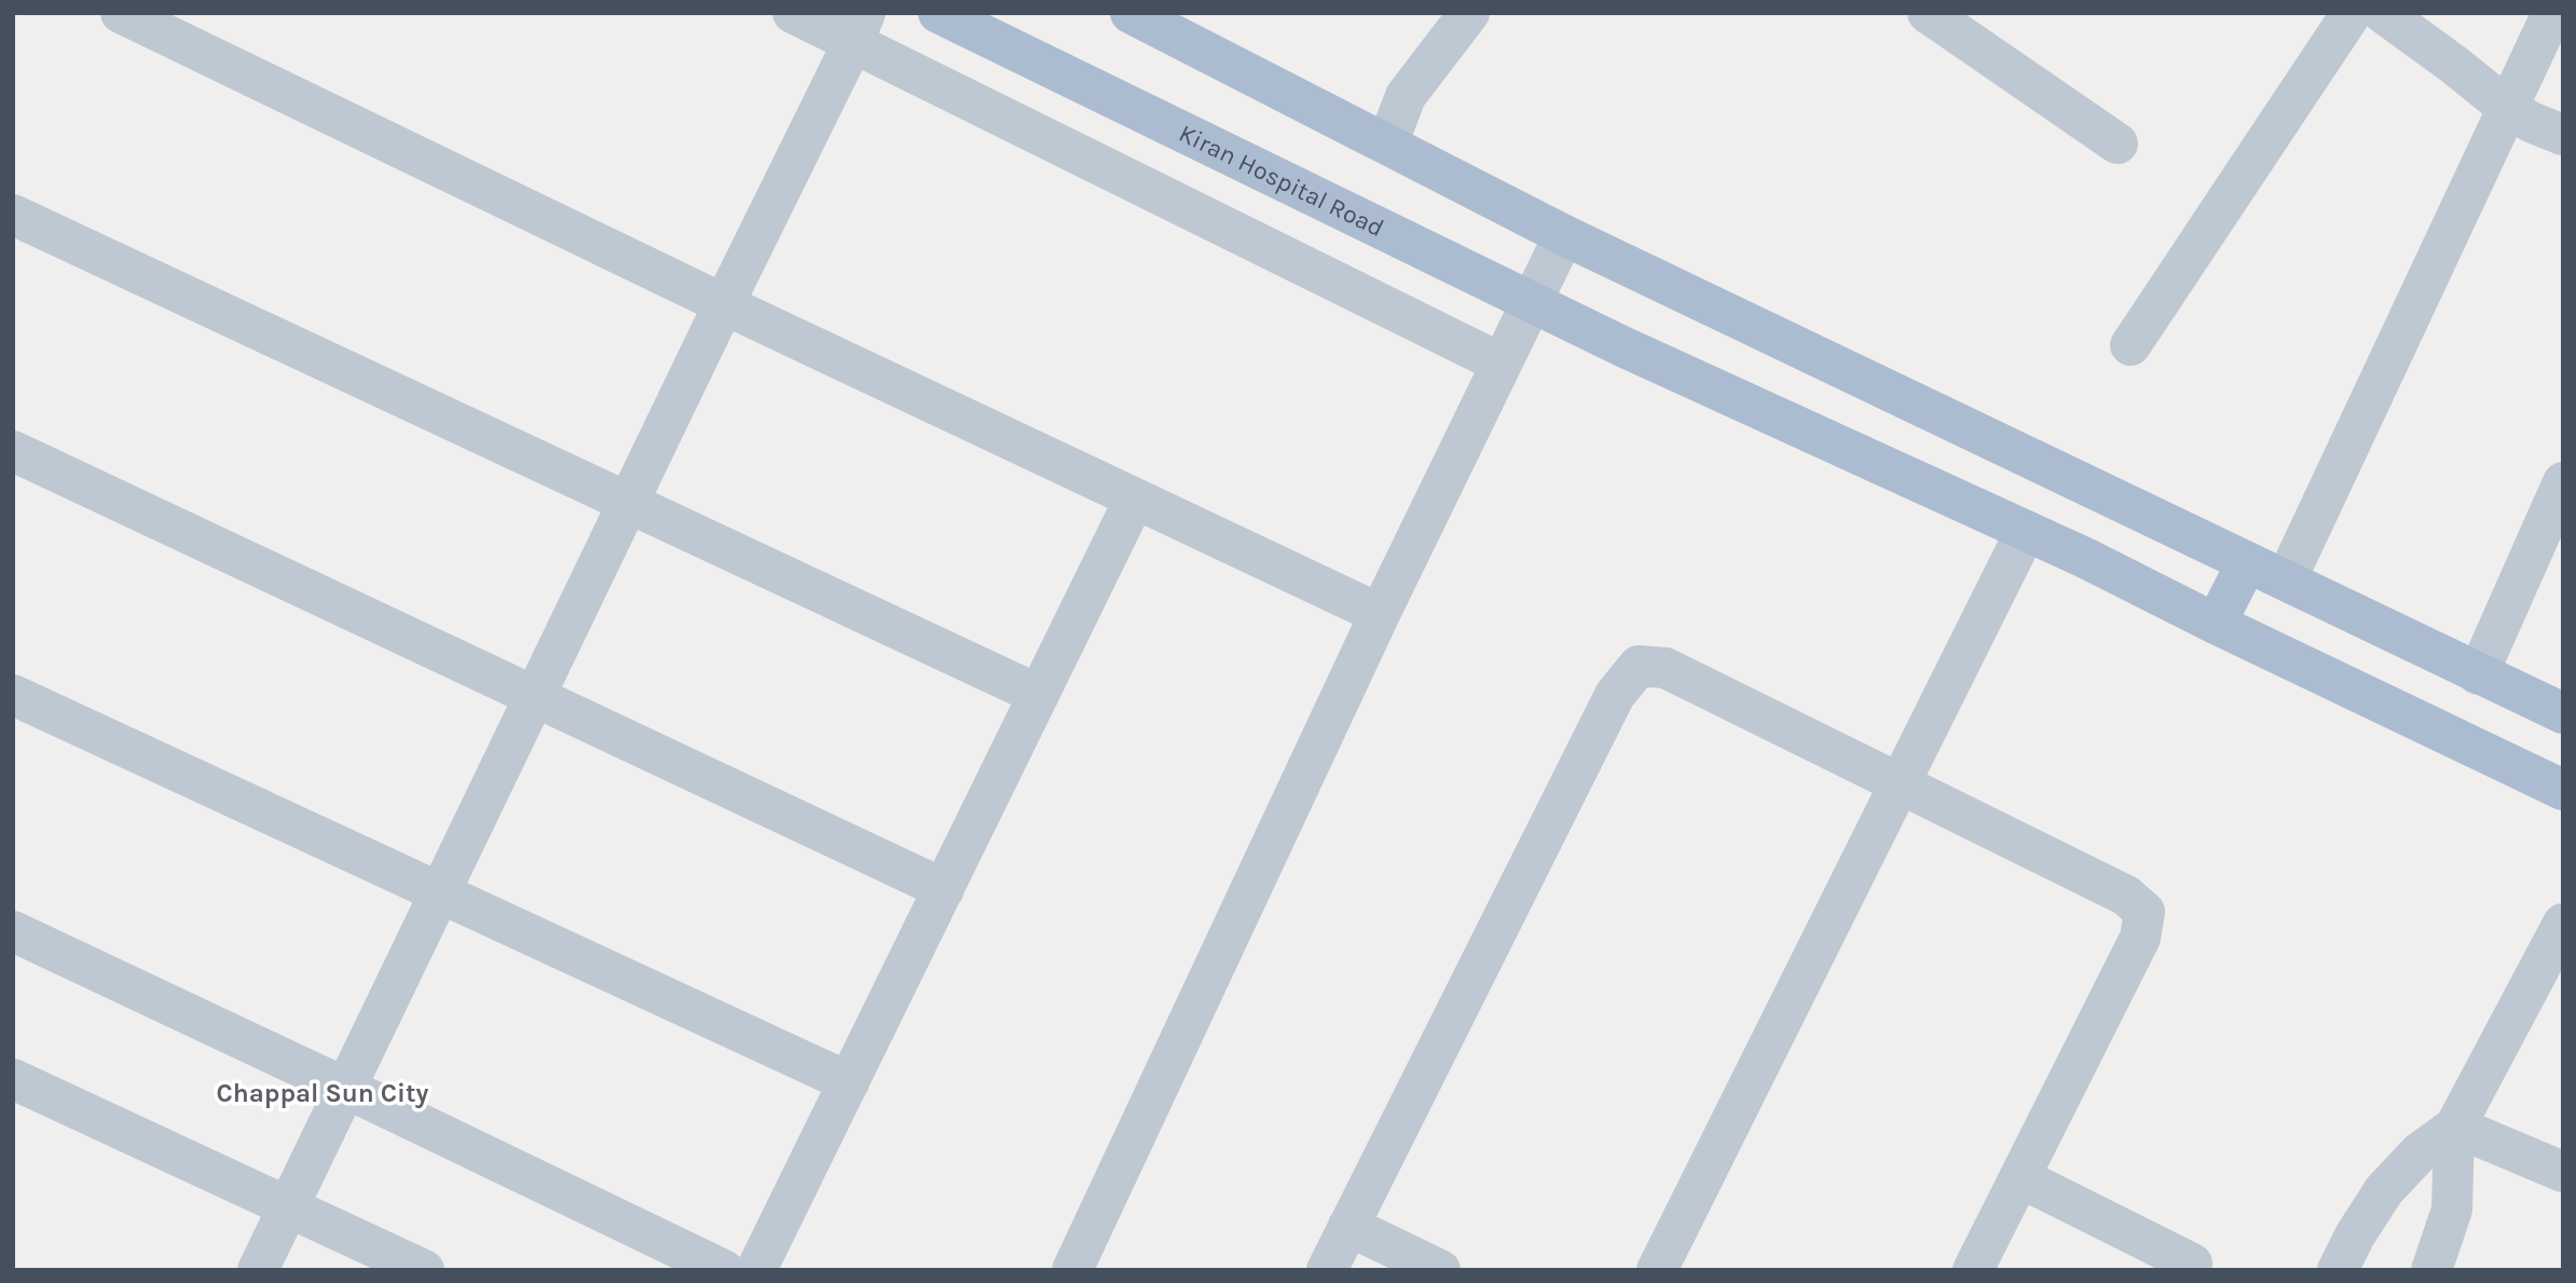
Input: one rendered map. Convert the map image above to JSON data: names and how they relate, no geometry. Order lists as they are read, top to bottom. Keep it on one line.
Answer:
{"streets":{"main road":["Kiran Hospital Road"]},"districts":["Chappal Sun City"]}
